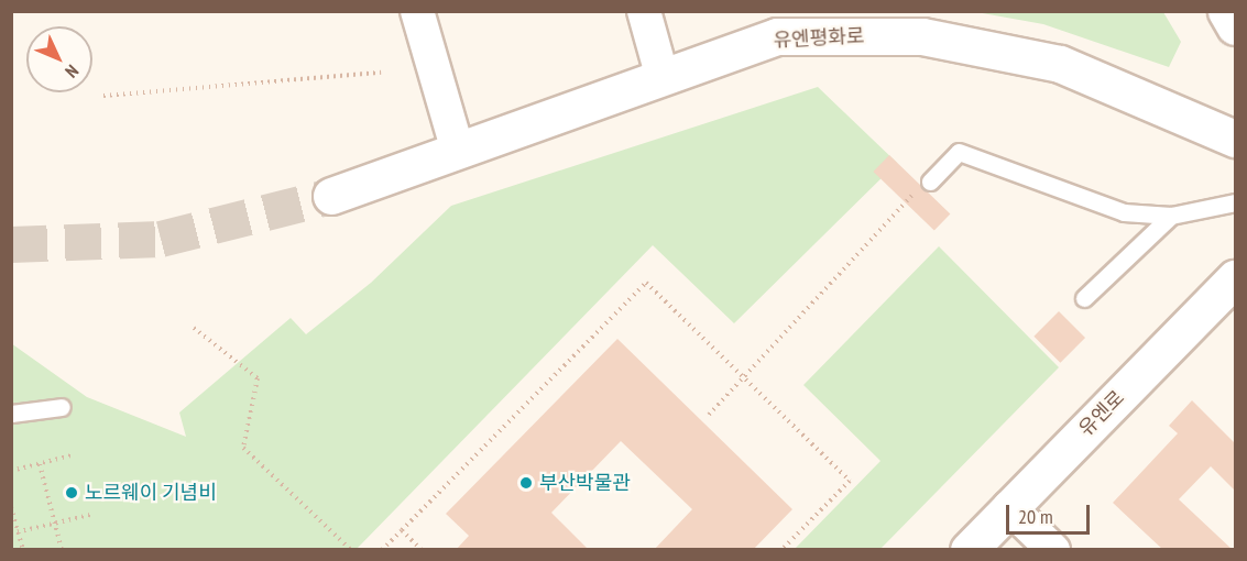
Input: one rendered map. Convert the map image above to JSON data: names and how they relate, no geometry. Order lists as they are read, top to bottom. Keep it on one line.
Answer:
{"streets":{"main road":["유엔평화로","유엔로"]},"places":["부산박물관","노르웨이 기념비"],"scale_bar":"20 m","north":"bottom right"}
